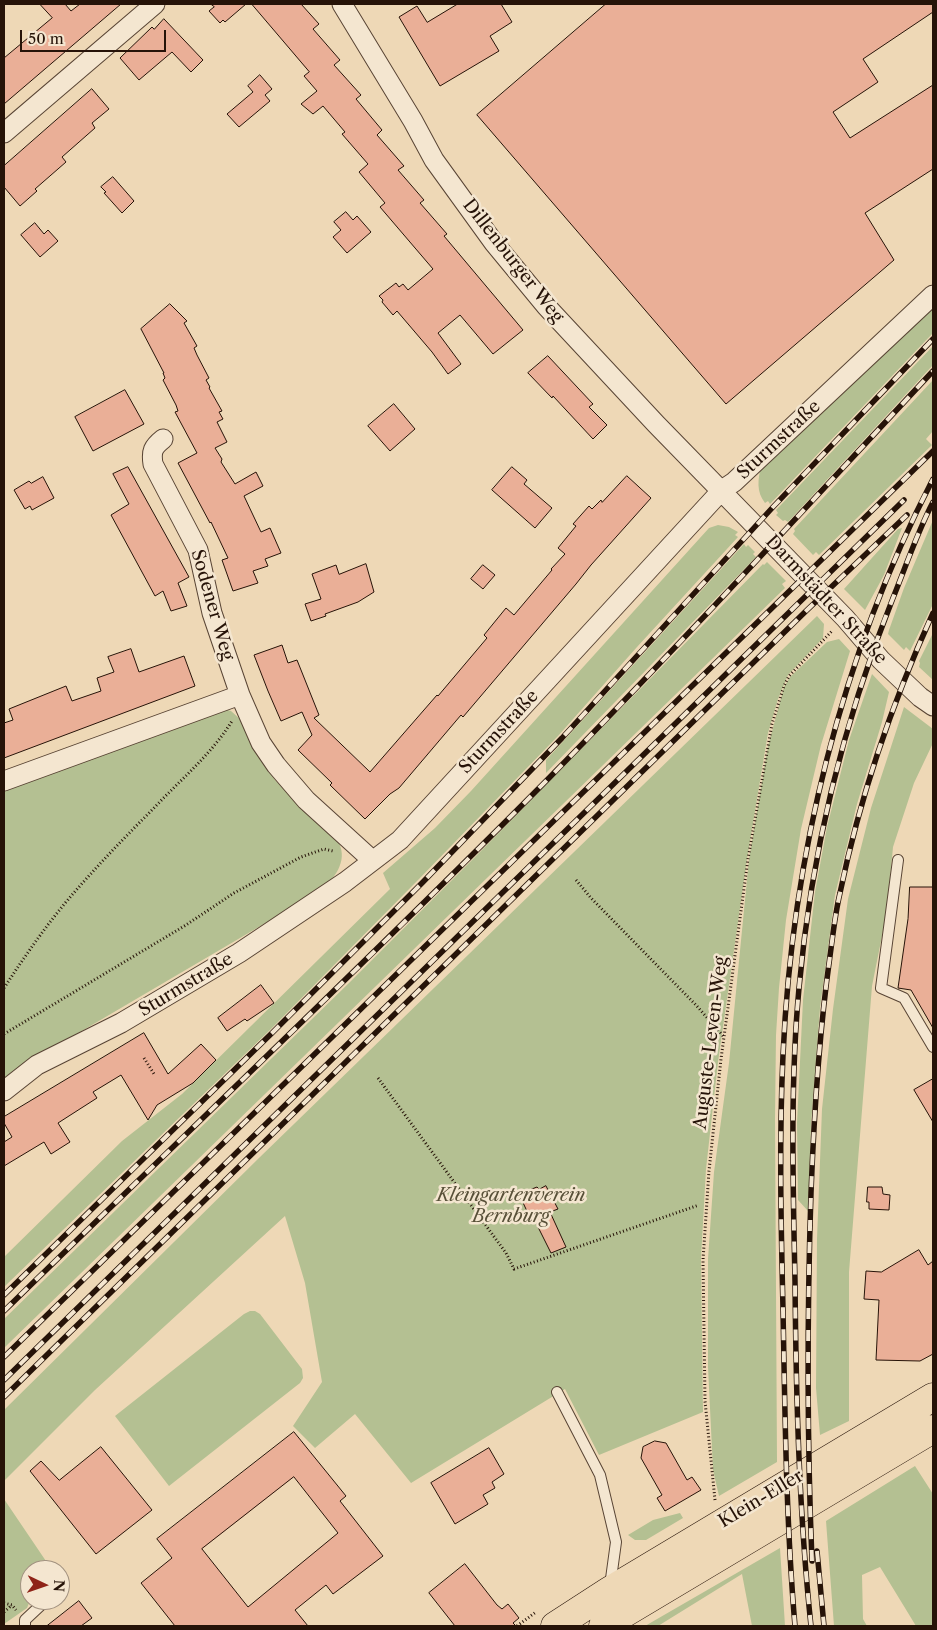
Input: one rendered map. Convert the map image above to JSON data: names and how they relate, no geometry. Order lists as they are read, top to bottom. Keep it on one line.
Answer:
{"streets":{"main road":["Klein-Eller"],"street":["Dillenburger Weg","Sturmstraße","Darmstädter Straße","Sodener Weg"],"path":["Auguste-Leven-Weg"]},"crossings":[["Dillenburger Weg","Sturmstraße"],["Dillenburger Weg","Darmstädter Straße"],["Sturmstraße","Darmstädter Straße"],["Sturmstraße","Sodener Weg"],["Darmstädter Straße","Auguste-Leven-Weg"]],"parks":["Kleingartenverein Bernburg"],"scale_bar":"50 m","north":"right"}
